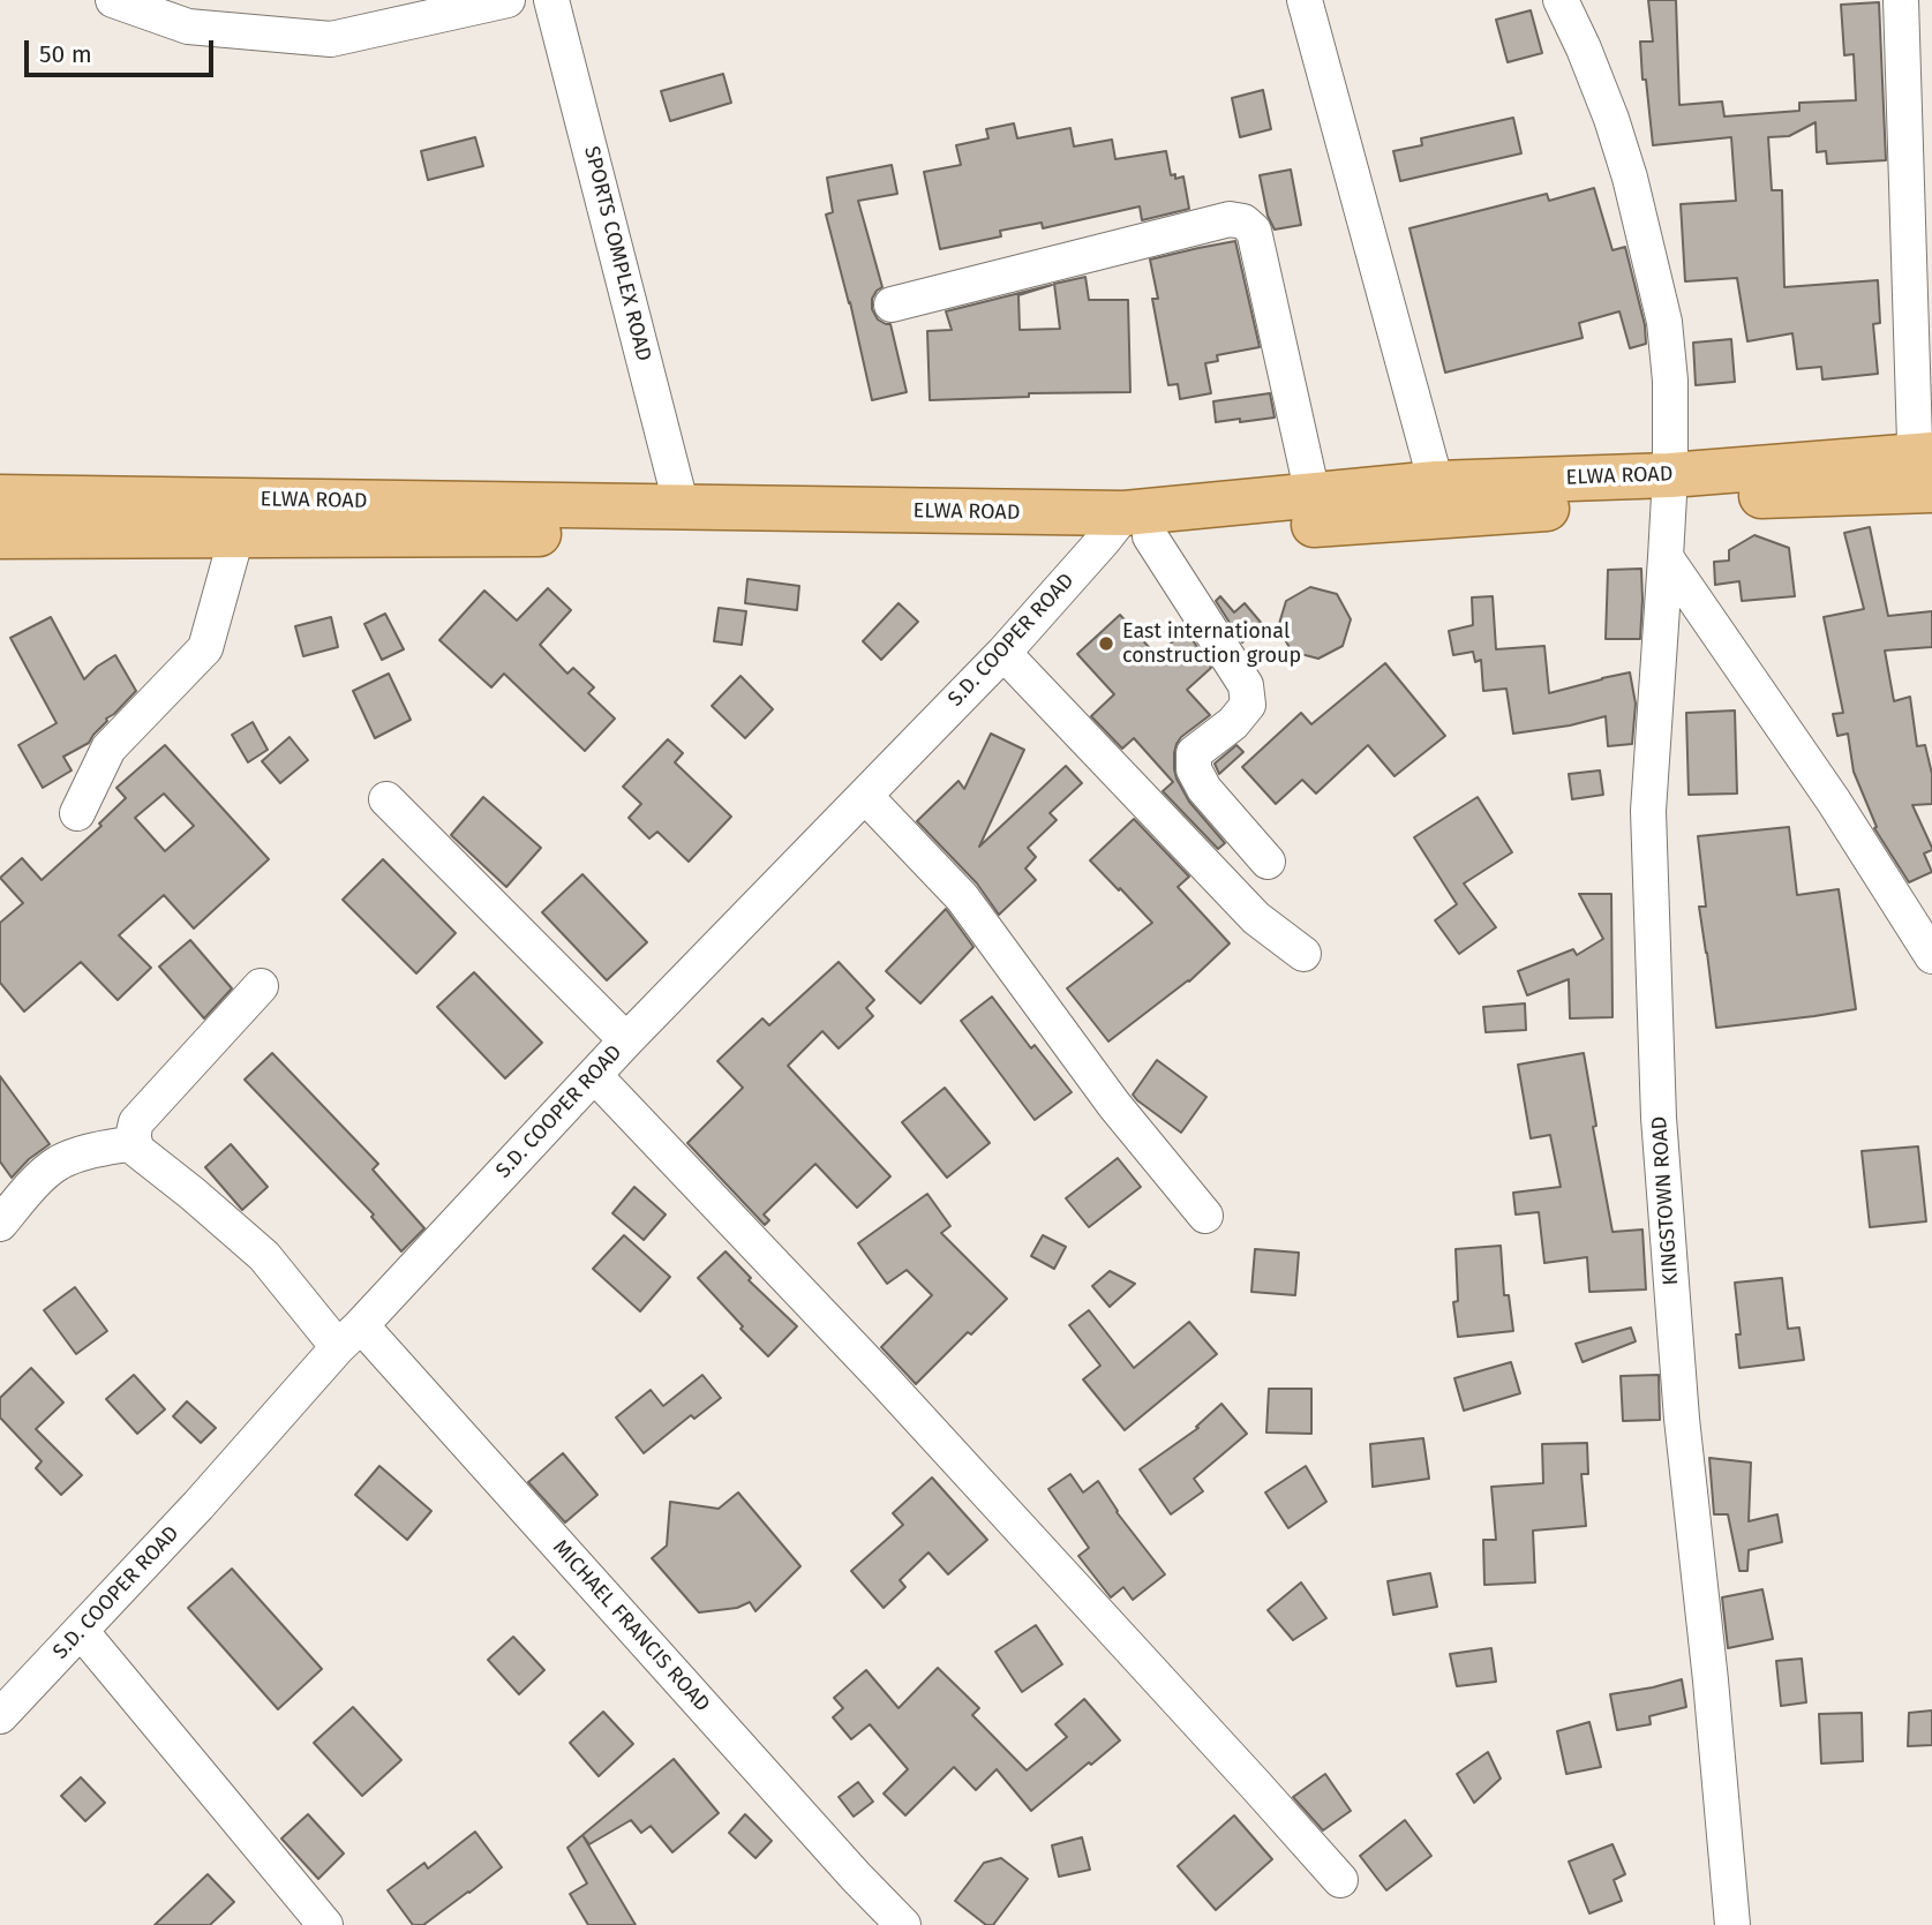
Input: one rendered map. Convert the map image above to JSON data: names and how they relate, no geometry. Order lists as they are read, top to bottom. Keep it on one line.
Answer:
{"streets":{"main road":["ELWA ROAD"],"street":["SPORTS COMPLEX ROAD","S.D. COOPER ROAD","KINGSTOWN ROAD","MICHAEL FRANCIS ROAD"]},"crossings":[["SPORTS COMPLEX ROAD","ELWA ROAD"],["ELWA ROAD","S.D. COOPER ROAD"],["ELWA ROAD","KINGSTOWN ROAD"],["S.D. COOPER ROAD","MICHAEL FRANCIS ROAD"]],"places":["East international construction group"],"scale_bar":"50 m"}
